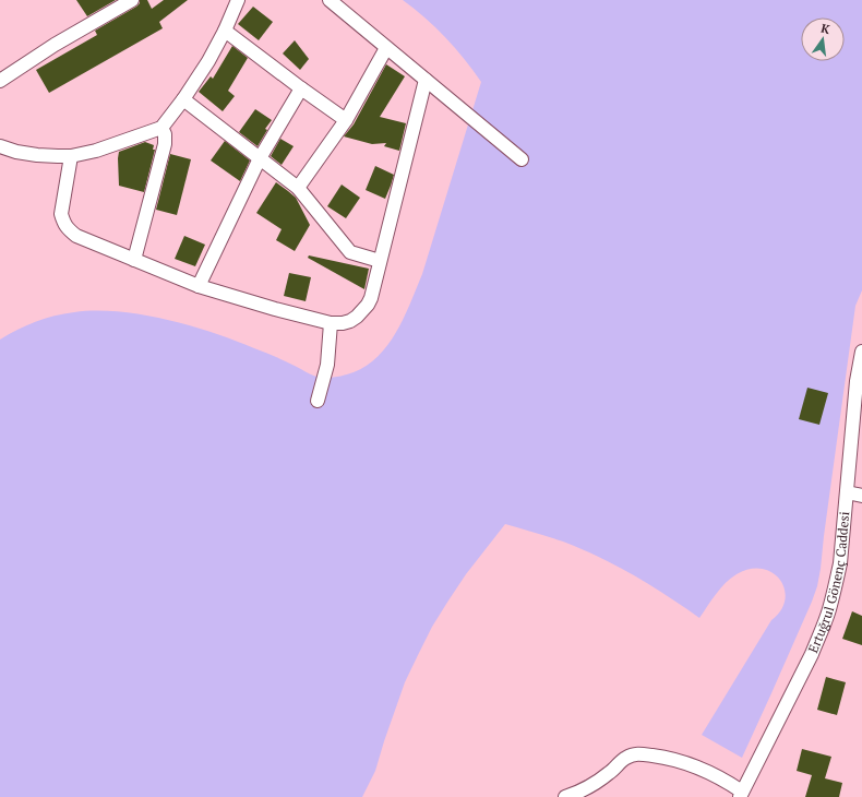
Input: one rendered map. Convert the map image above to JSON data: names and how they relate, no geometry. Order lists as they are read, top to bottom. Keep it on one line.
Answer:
{"streets":{"street":["Ertuğrul Gönenç Caddesi"]},"north":"top"}
